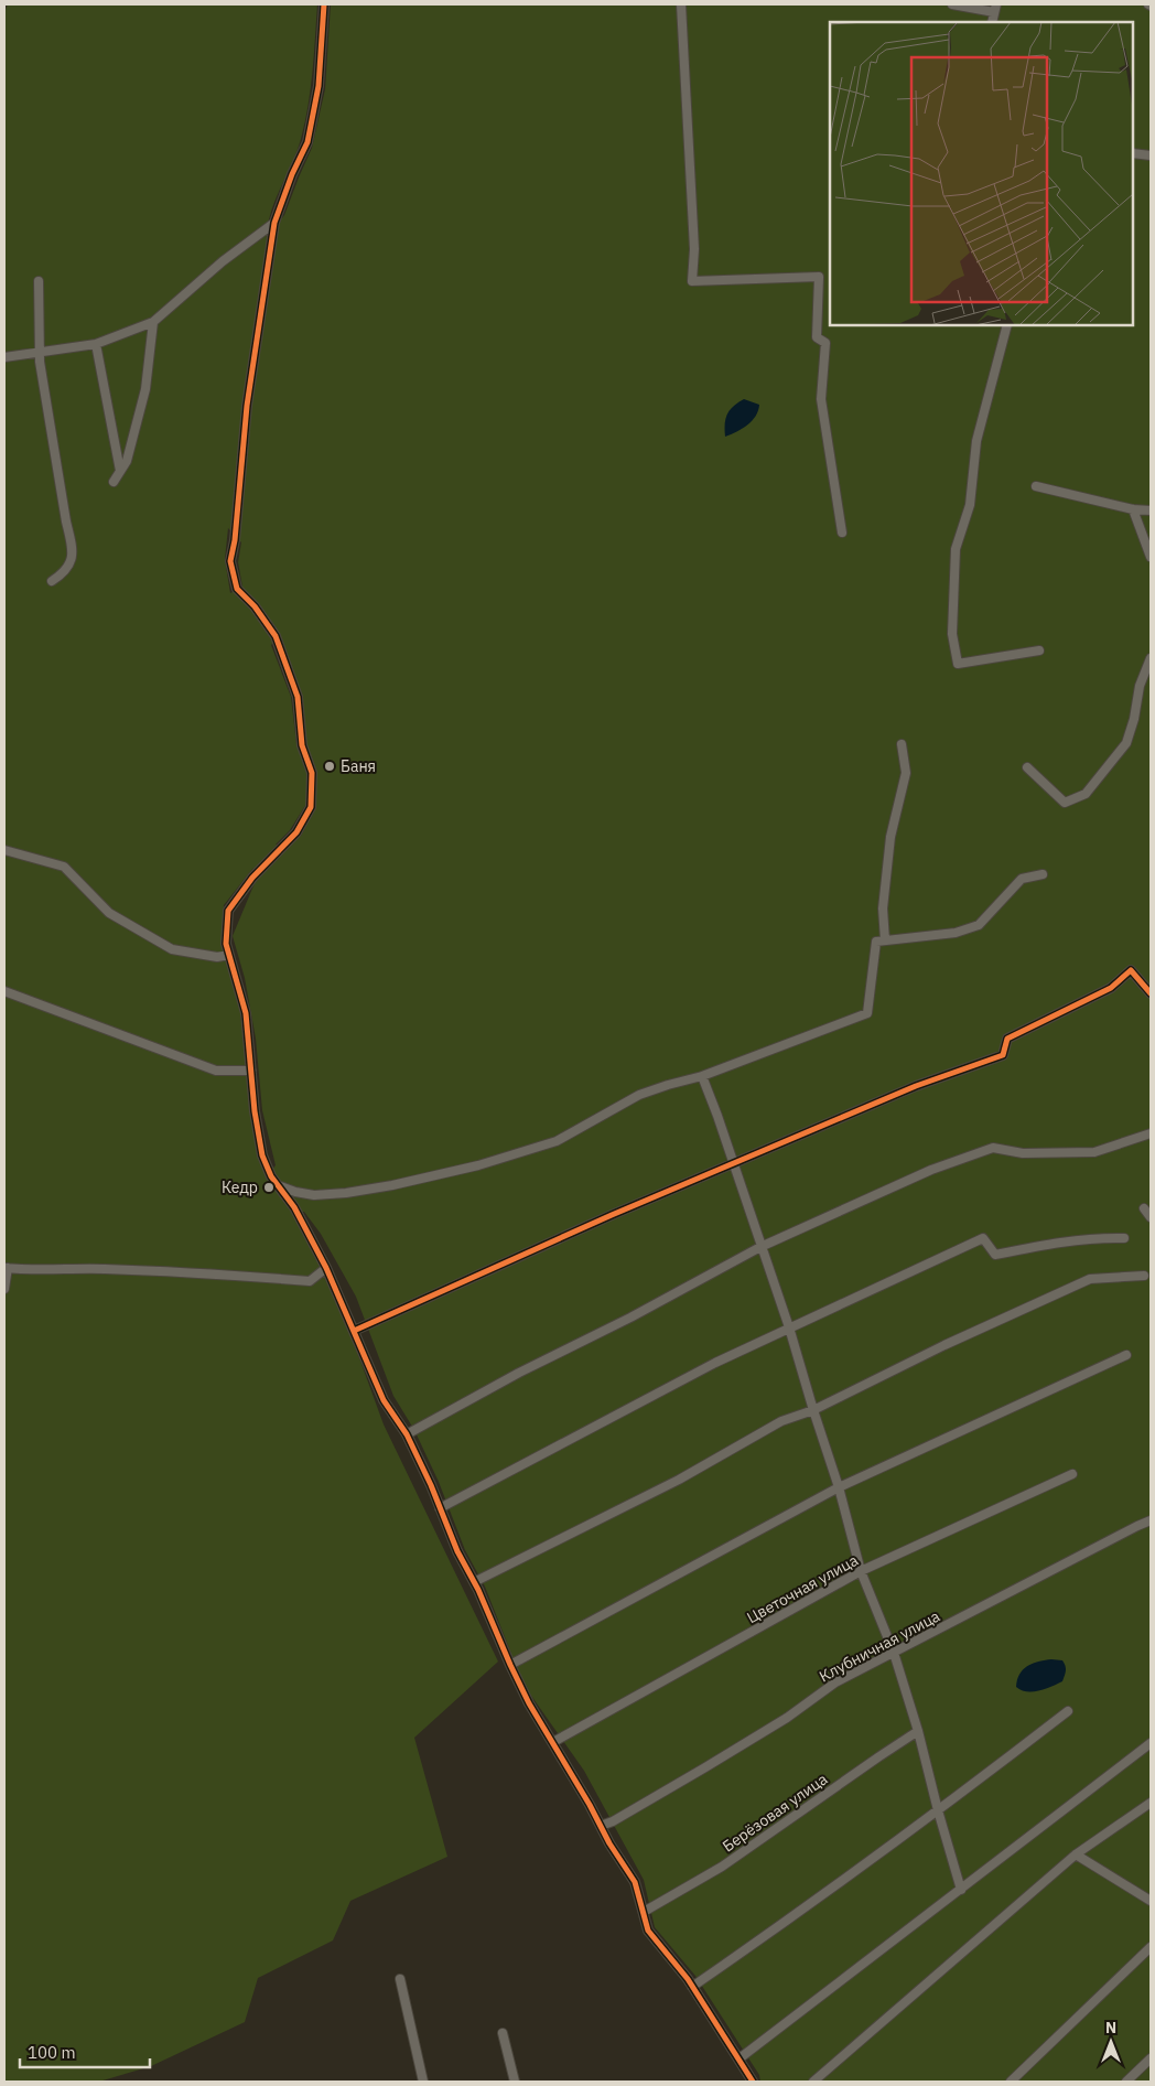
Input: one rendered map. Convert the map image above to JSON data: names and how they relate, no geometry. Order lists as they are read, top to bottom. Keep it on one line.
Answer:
{"streets":{"street":["Цветочная улица","Клубничная улица","Берёзовая улица"]},"places":["Баня","Кедр"],"scale_bar":"100 m","north":"top"}
